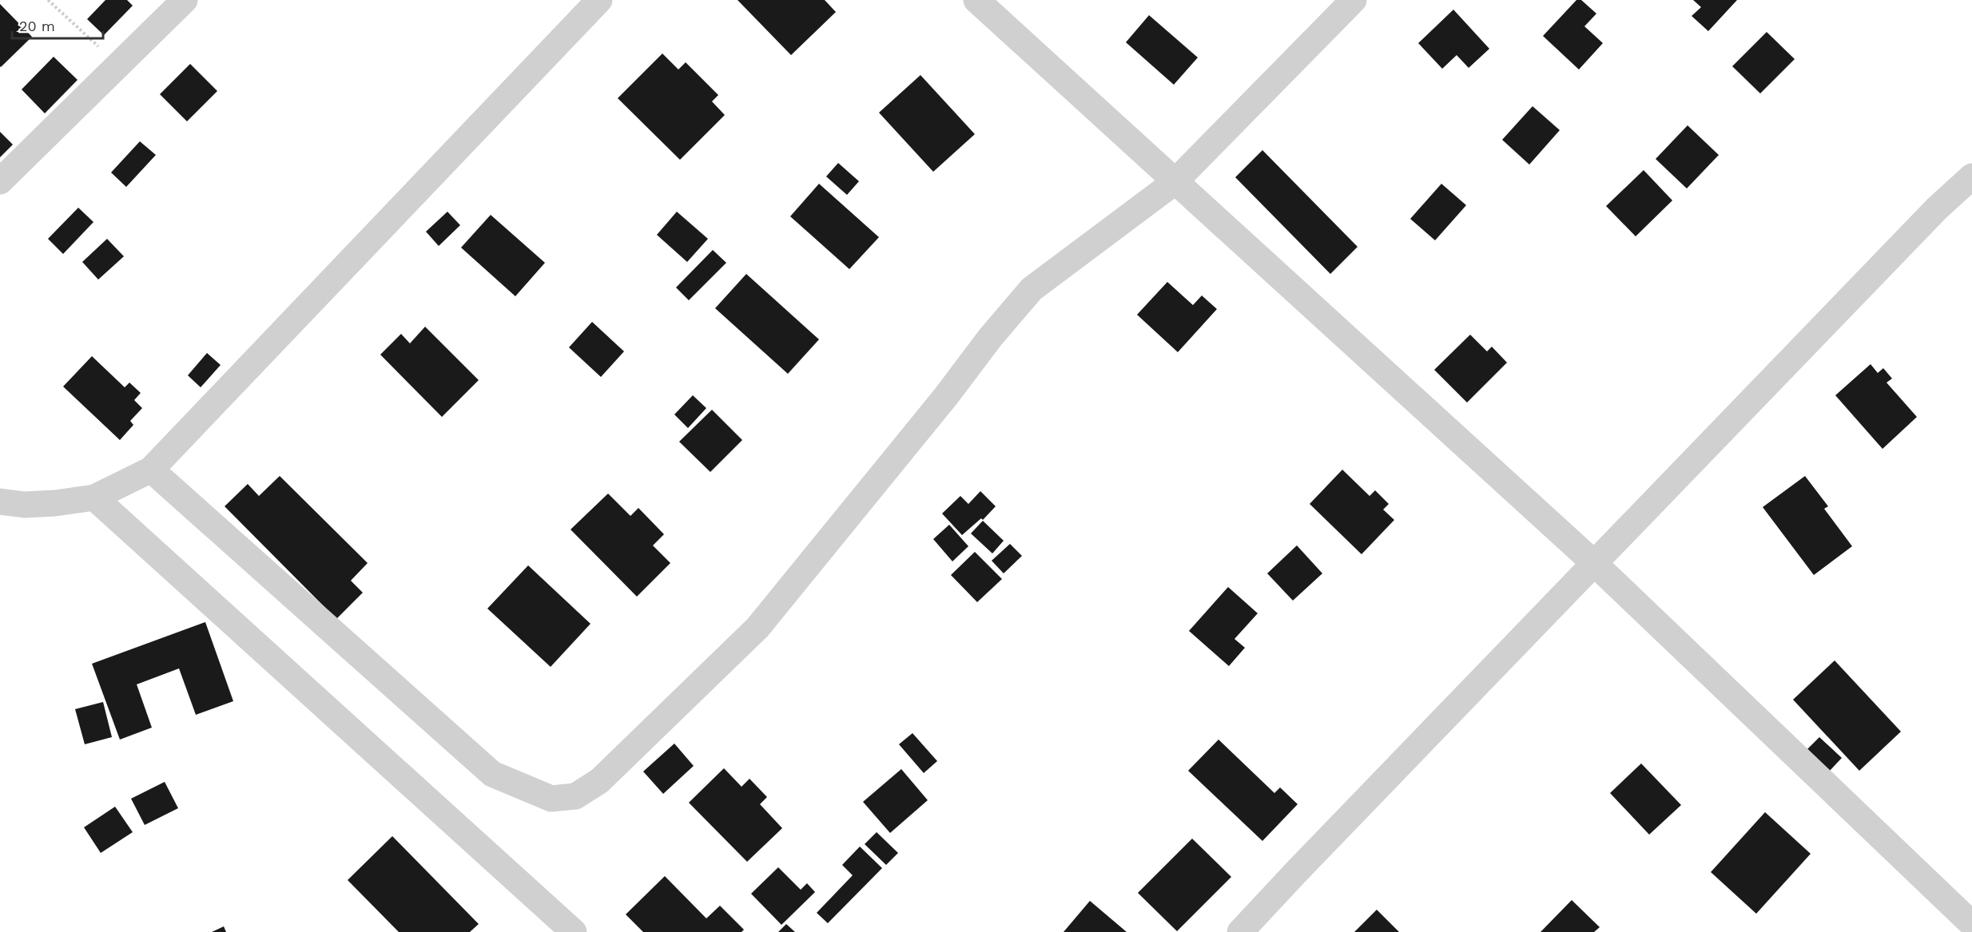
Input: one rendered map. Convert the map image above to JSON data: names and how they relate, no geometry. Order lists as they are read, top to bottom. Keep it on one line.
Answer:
{"scale_bar":"20 m"}
